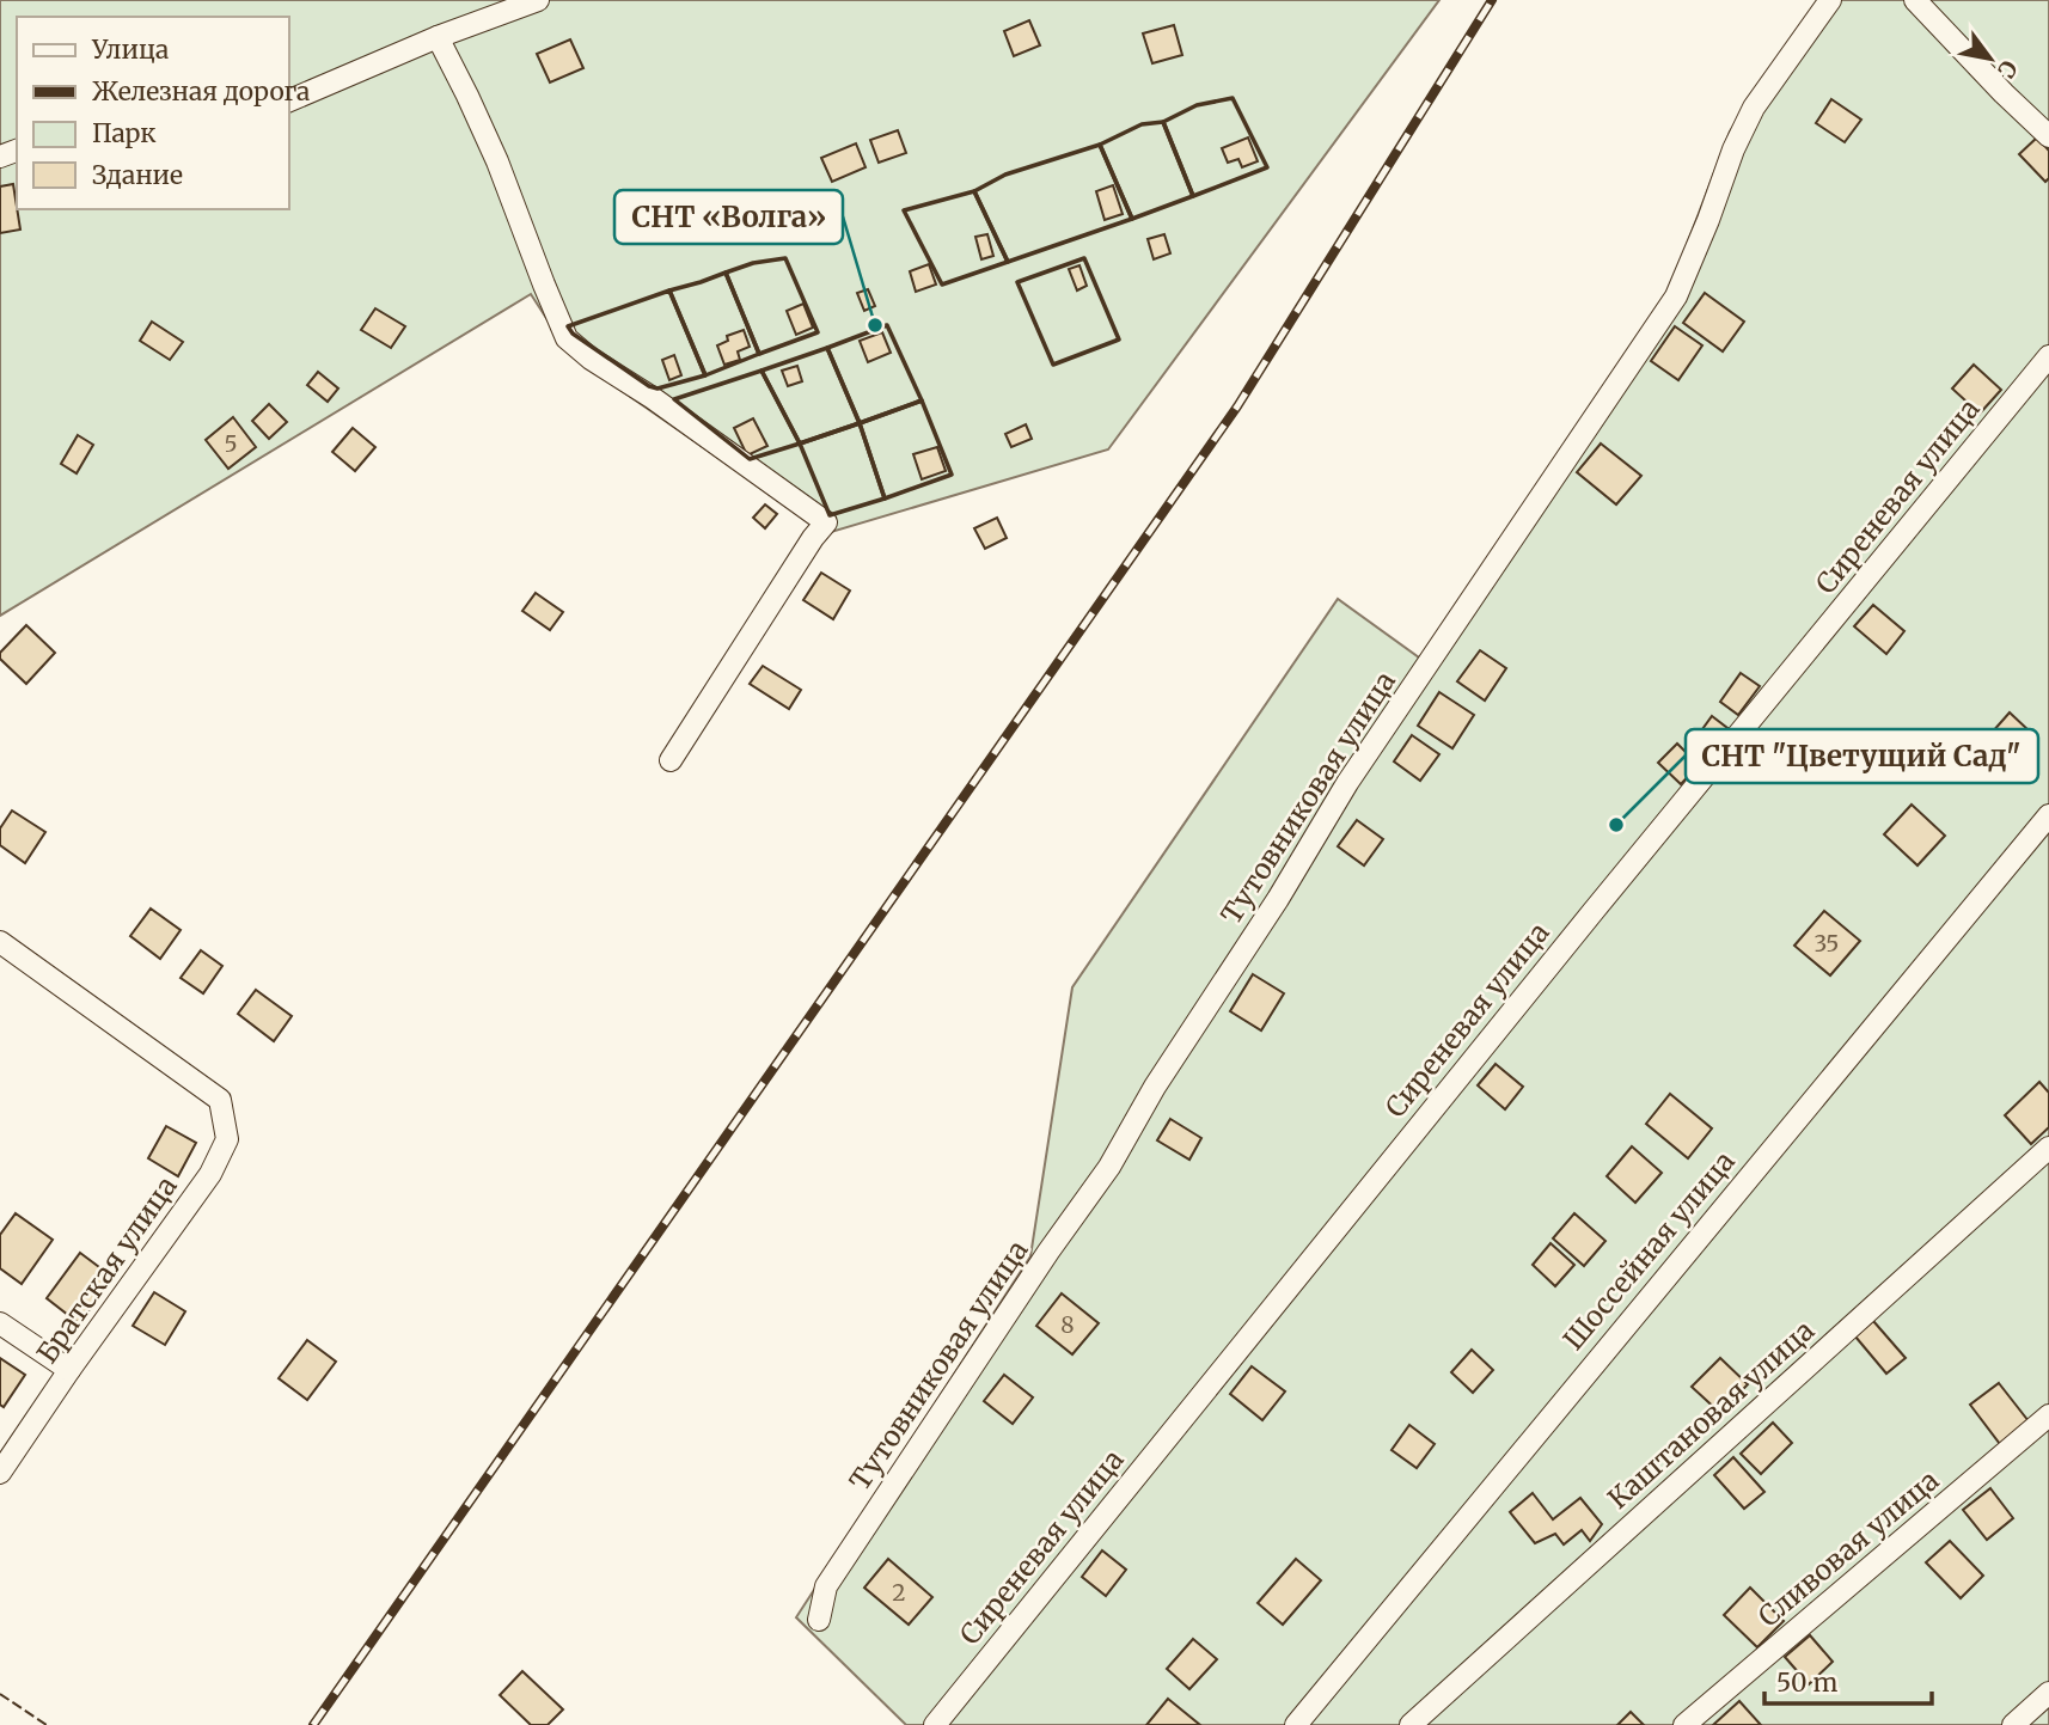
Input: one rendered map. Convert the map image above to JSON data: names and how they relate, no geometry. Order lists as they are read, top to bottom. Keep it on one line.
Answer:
{"streets":{"street":["Сиреневая улица","Тутовниковая улица","Шоссейная улица","Братская улица","Каштановая улица","Сливовая улица"]},"places":["СНТ «Волга»","СНТ \"Цветущий Сад\""],"house_numbers":["5","35","8","2"],"legend":["Улица","Железная дорога","Парк","Здание"],"scale_bar":"50 m","north":"bottom right"}
